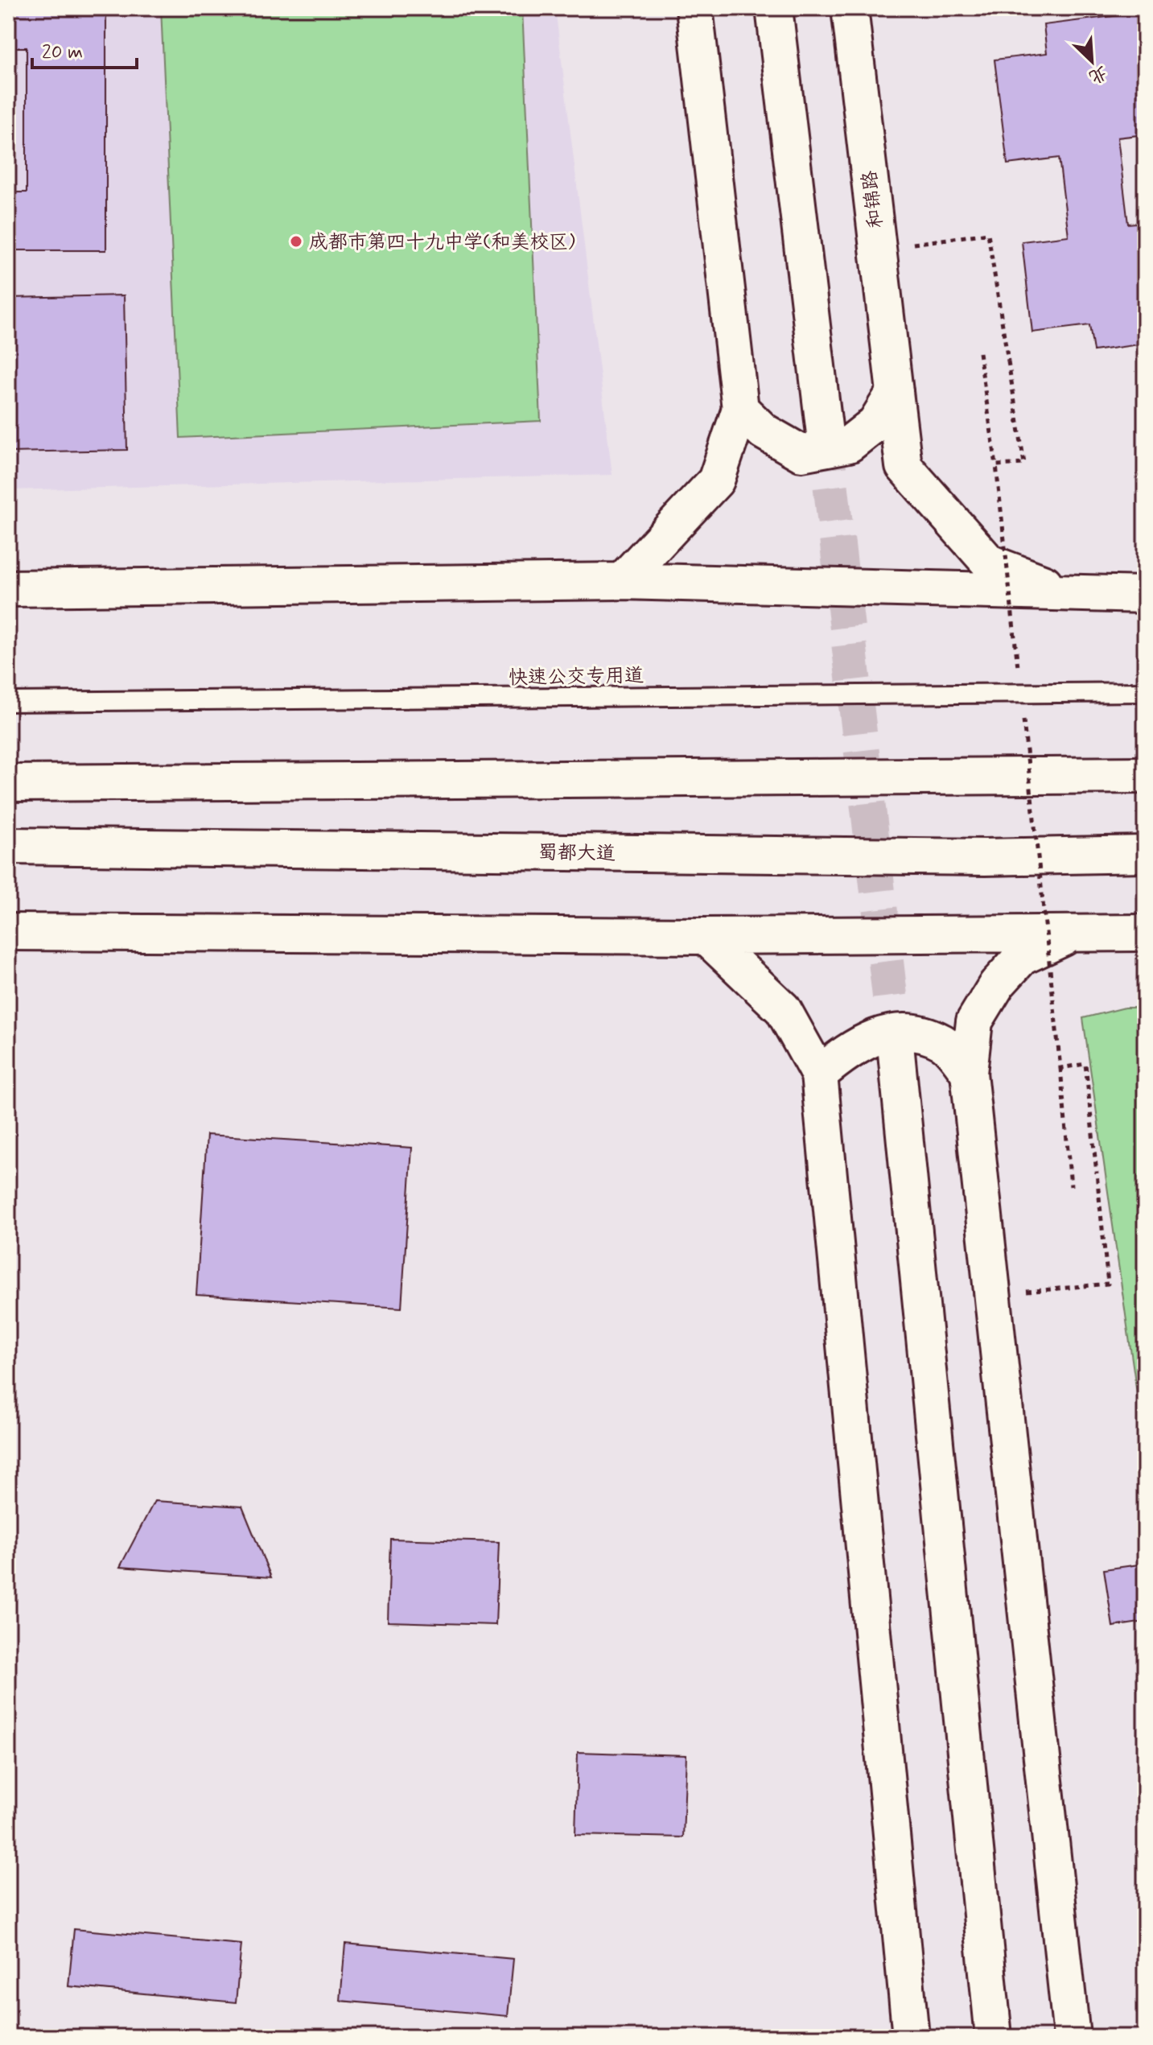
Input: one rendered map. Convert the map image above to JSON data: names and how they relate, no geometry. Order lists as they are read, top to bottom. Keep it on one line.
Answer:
{"streets":{"main road":["和锦路","蜀都大道"],"lane":["快速公交专用道"]},"places":["成都市第四十九中学(和美校区)"],"scale_bar":"20 m","north":"bottom right"}
